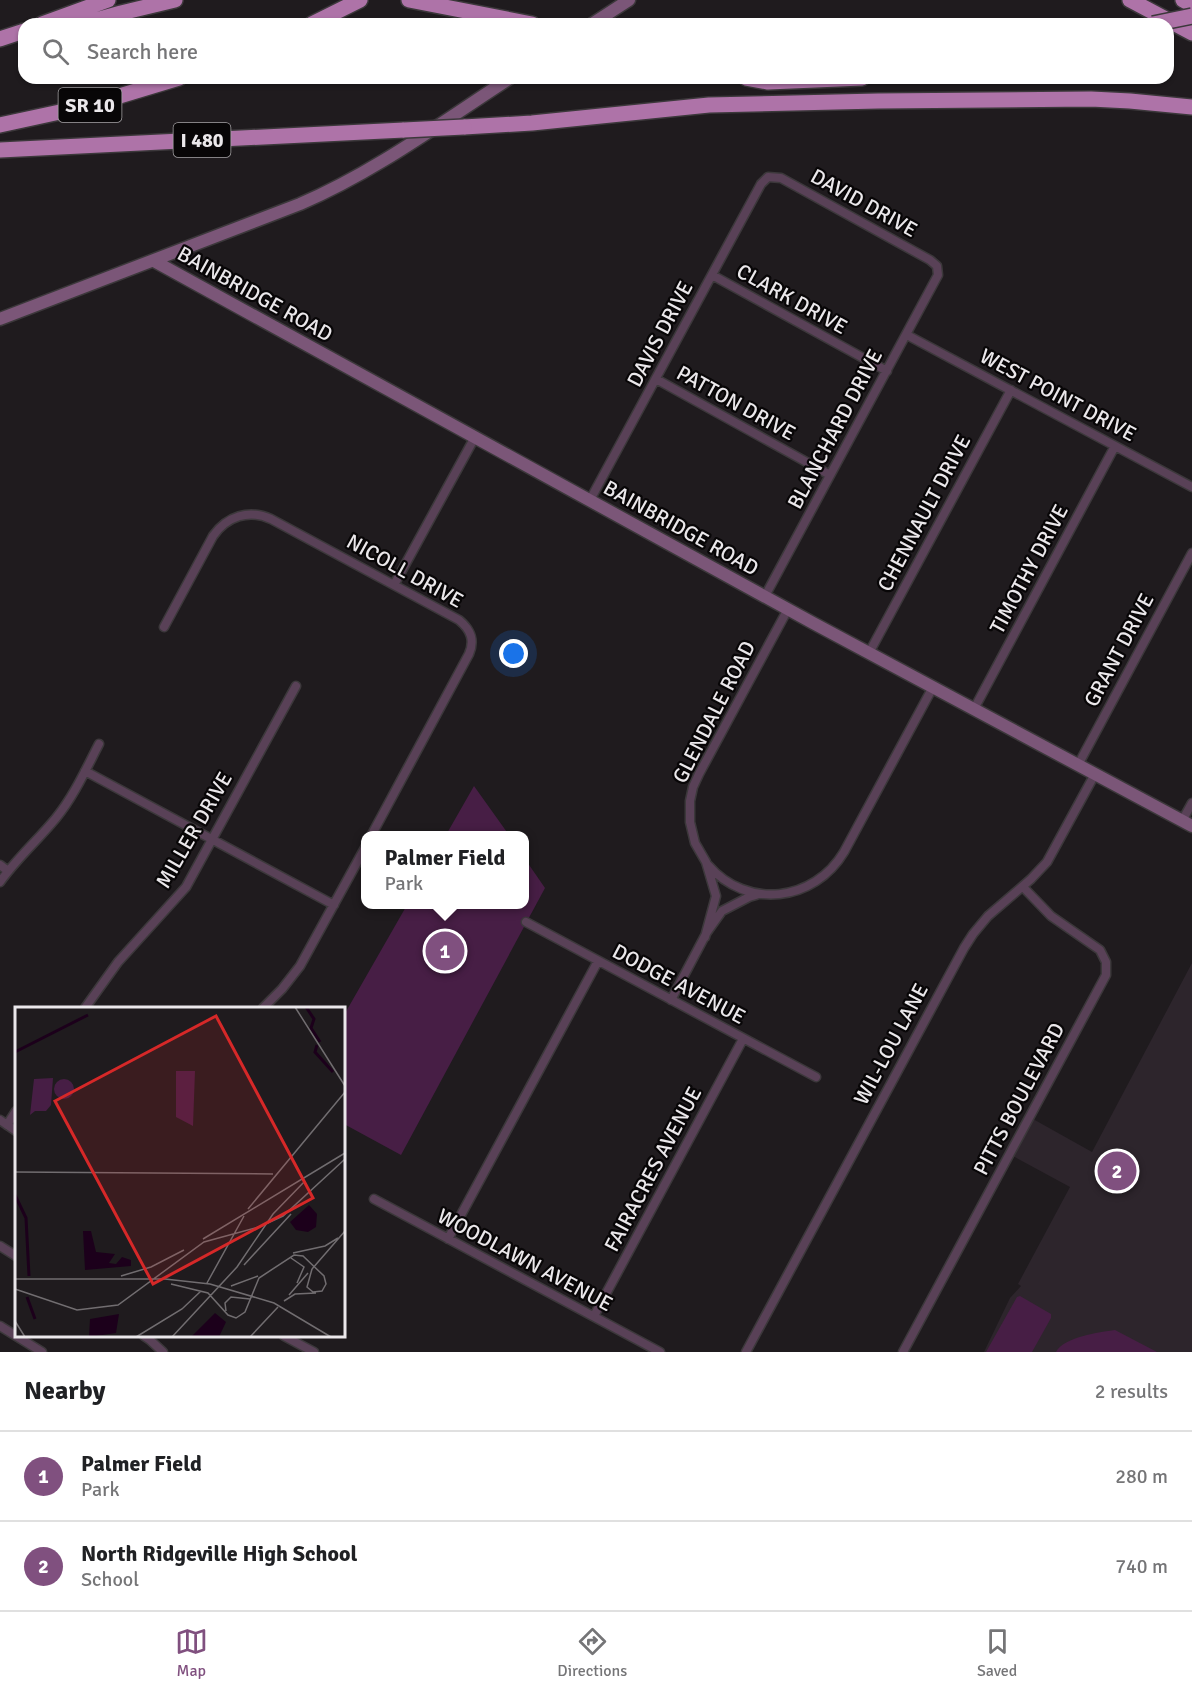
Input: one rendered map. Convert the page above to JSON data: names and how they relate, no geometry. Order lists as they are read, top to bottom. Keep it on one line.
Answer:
{"streets":{"highway":["SR 10","I 480"],"street":["DAVID DRIVE","BAINBRIDGE ROAD","CLARK DRIVE","DAVIS DRIVE","WEST POINT DRIVE","PATTON DRIVE","BLANCHARD DRIVE","CHENNAULT DRIVE","TIMOTHY DRIVE","NICOLL DRIVE","GRANT DRIVE","GLENDALE ROAD","MILLER DRIVE","DODGE AVENUE","WIL-LOU LANE","PITTS BOULEVARD","FAIRACRES AVENUE","WOODLAWN AVENUE"]},"crossings":[["DAVID DRIVE","DAVIS DRIVE"],["DAVID DRIVE","BLANCHARD DRIVE"],["BAINBRIDGE ROAD","DAVIS DRIVE"],["BAINBRIDGE ROAD","BLANCHARD DRIVE"],["BAINBRIDGE ROAD","CHENNAULT DRIVE"],["BAINBRIDGE ROAD","TIMOTHY DRIVE"],["BAINBRIDGE ROAD","GRANT DRIVE"],["BAINBRIDGE ROAD","GLENDALE ROAD"],["BAINBRIDGE ROAD","WIL-LOU LANE"],["CLARK DRIVE","DAVIS DRIVE"],["CLARK DRIVE","BLANCHARD DRIVE"],["DAVIS DRIVE","PATTON DRIVE"],["WEST POINT DRIVE","BLANCHARD DRIVE"],["WEST POINT DRIVE","CHENNAULT DRIVE"],["WEST POINT DRIVE","TIMOTHY DRIVE"],["PATTON DRIVE","BLANCHARD DRIVE"],["DODGE AVENUE","FAIRACRES AVENUE"],["WIL-LOU LANE","PITTS BOULEVARD"],["FAIRACRES AVENUE","WOODLAWN AVENUE"]],"page":{"search":"Search here","popup":["Palmer Field","Park"],"pins":["1","2"],"heading":["Nearby","2 results"],"list":[{"mark":"1","name":"Palmer Field","note":"Park","value":"280 m"},{"mark":"2","name":"North Ridgeville High School","note":"School","value":"740 m"}],"nav":["Map","Directions","Saved"]}}
